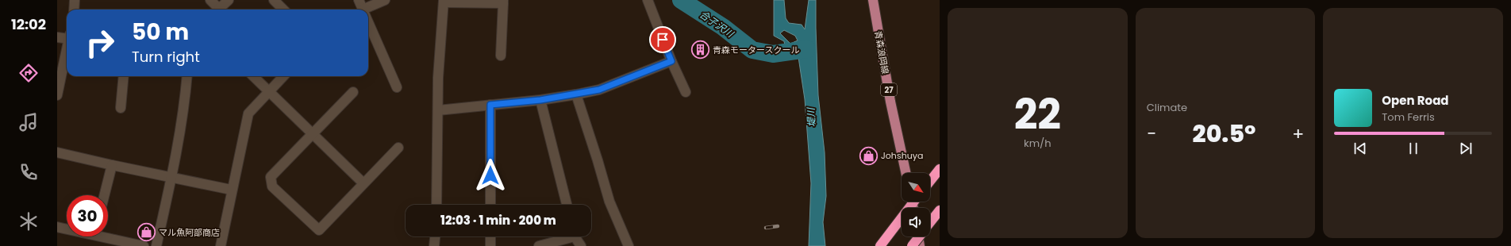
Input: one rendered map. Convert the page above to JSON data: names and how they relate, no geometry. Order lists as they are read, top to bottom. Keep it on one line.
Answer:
{"streets":{"main road":["青森浪岡線","27"]},"water":["合子沢川","堤川"],"places":{"building":["青森モータースクール"],"shop":["Johshuya","マル魚阿部商店"]},"north":"bottom right","page":{"tabs":"12:02","tile":[["22","km/h"],"Climate"],"turn":["50 m","Turn right"],"song":["Open Road","Tom Ferris"],"heat":["−","20.5°","+"],"limit":"30","trip":"12:03 · 1 min · 200 m"}}
